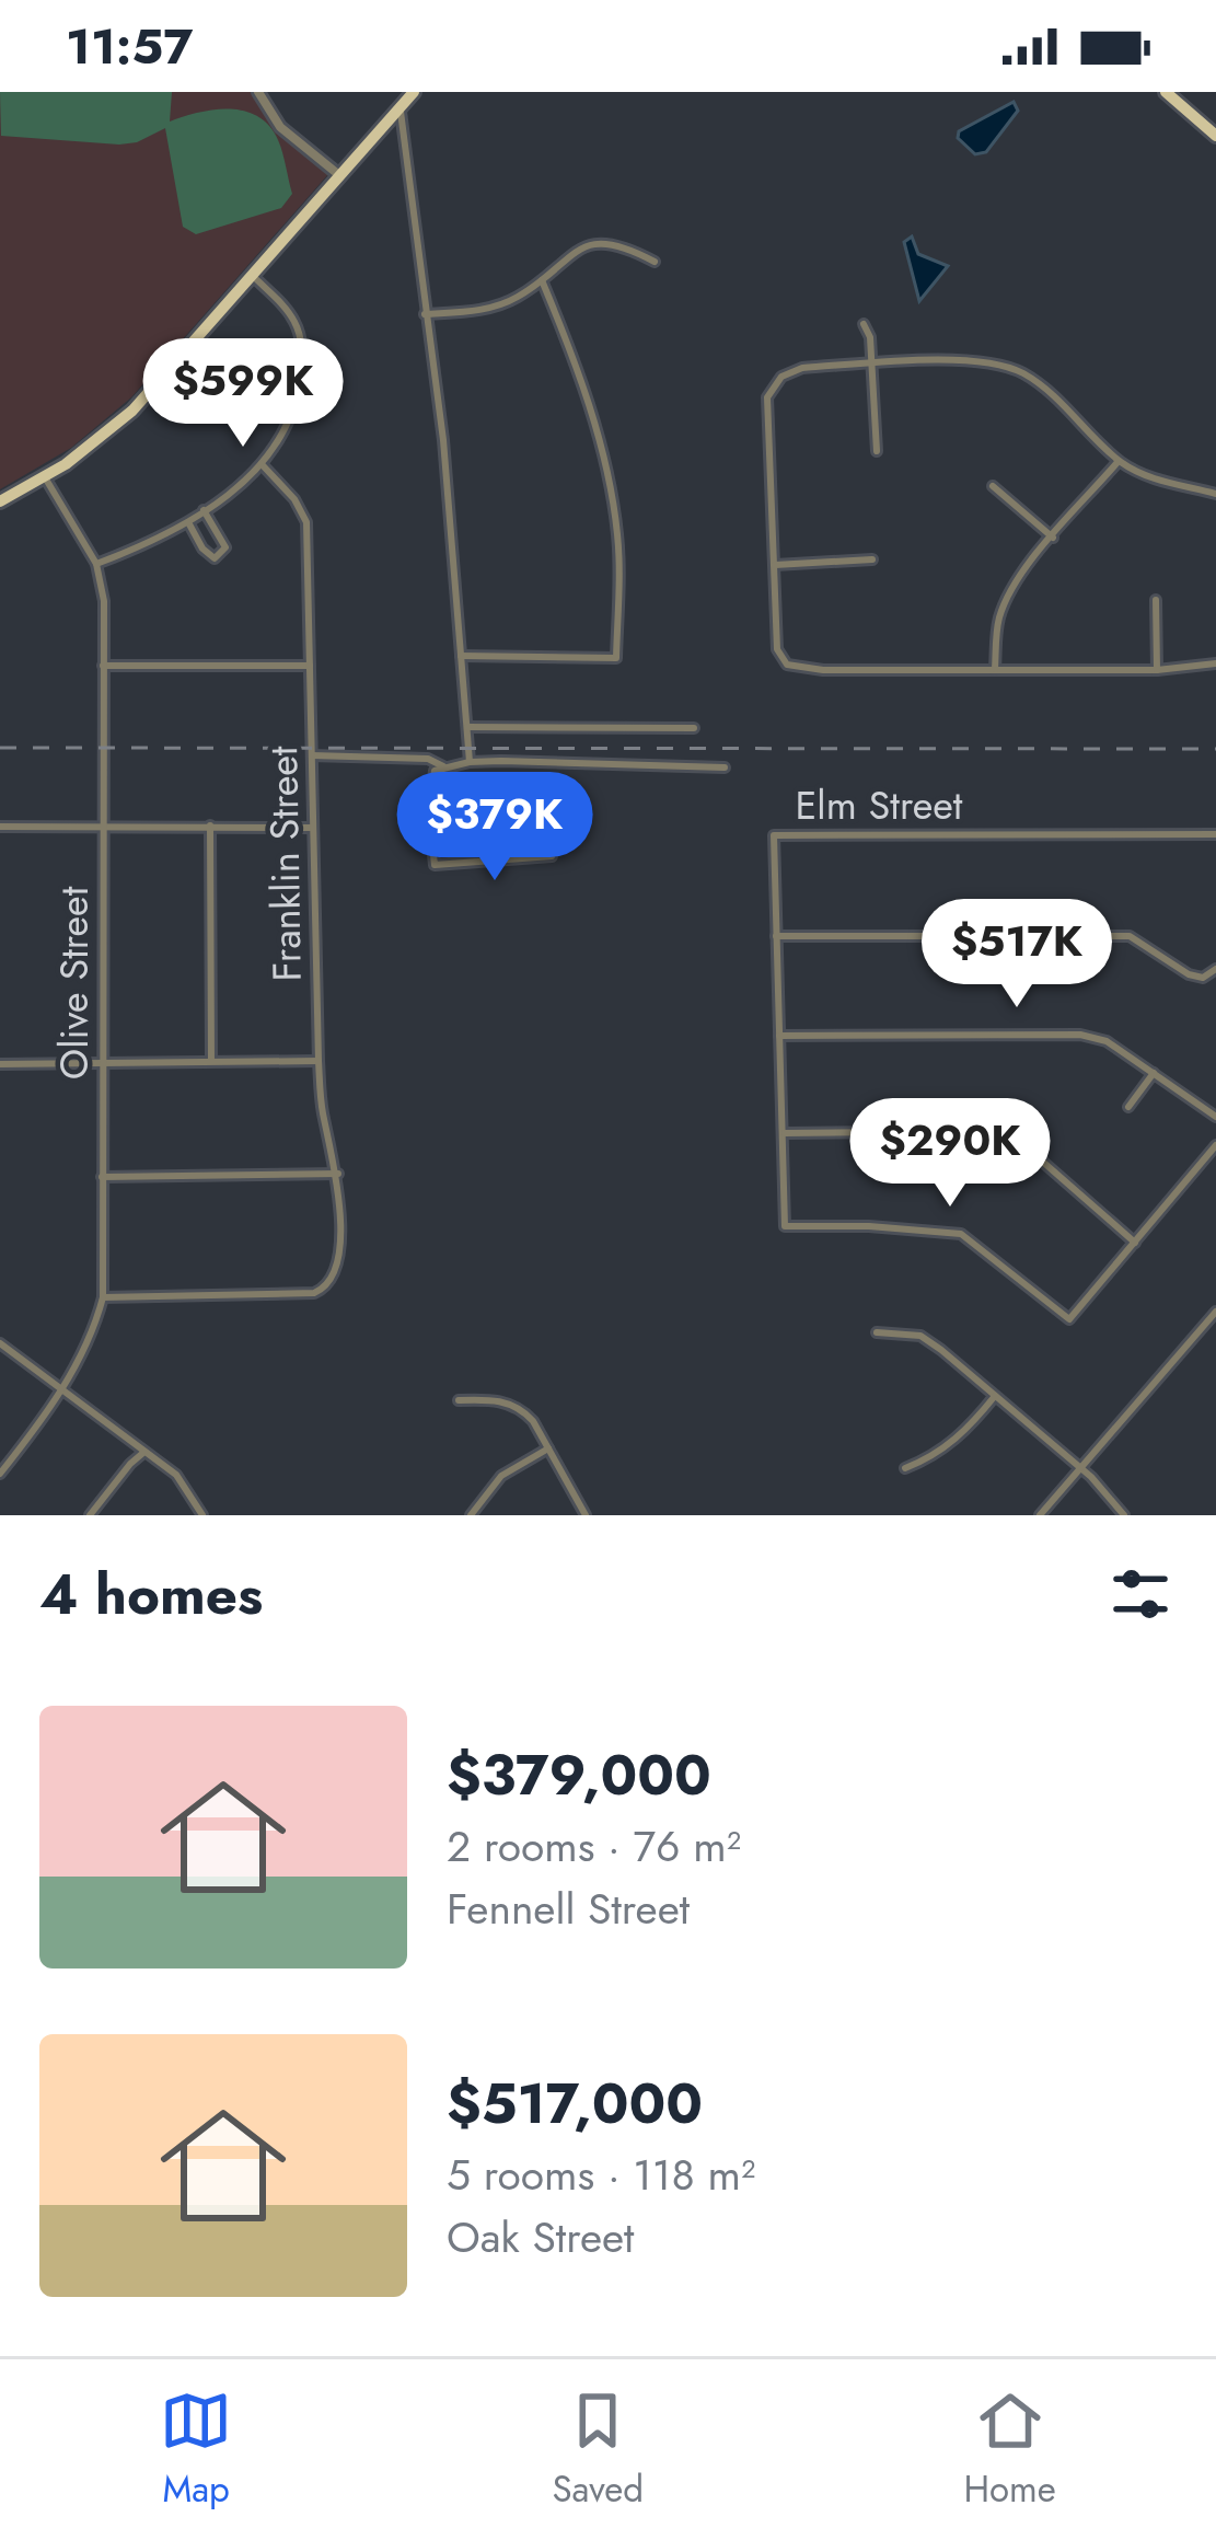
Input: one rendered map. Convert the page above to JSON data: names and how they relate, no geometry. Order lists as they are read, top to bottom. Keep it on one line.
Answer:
{"streets":{"street":["Elm Street","Franklin Street","Olive Street"]},"crossings":[["Franklin Street","Olive Street"]],"page":{"status":"11:57","price":["$599K","$379K","$517K","$290K"],"heading":"4 homes","list":[{"name":"$379,000","note":"2 rooms · 76 m² · Fennell Street"},{"name":"$517,000","note":"5 rooms · 118 m² · Oak Street"}],"tabs":["Map","Saved","Home"]}}
